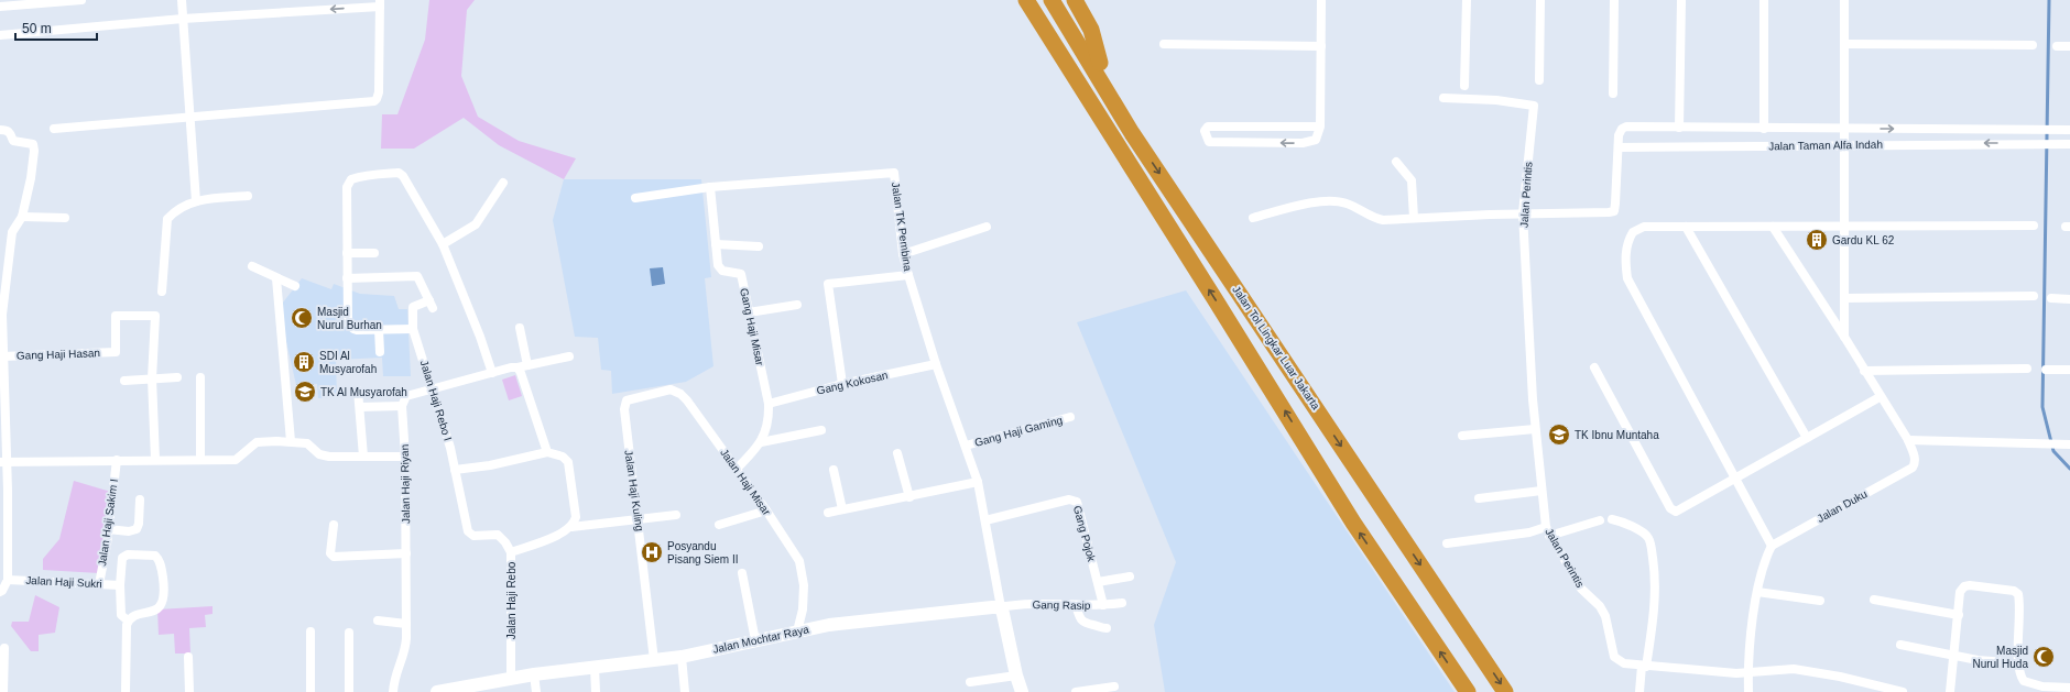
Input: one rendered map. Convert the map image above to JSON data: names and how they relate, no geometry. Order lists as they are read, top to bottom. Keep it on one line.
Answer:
{"streets":{"highway":["Jalan Tol Lingkar Luar Jakarta"],"street":["Jalan Taman Alfa Indah","Jalan Perintis","Jalan TK Pembina","Gang Haji Misar","Gang Haji Hasan","Gang Kokosan","Jalan Haji Rebo I","Gang Haji Gaming","Jalan Haji Misar","Jalan Haji Riyan","Jalan Haji Kuling","Jalan Duku","Jalan Haji Sakim I","Gang Pojok","Jalan Haji Sukri","Jalan Haji Rebo","Gang Rasip","Jalan Mochtar Raya"]},"crossings":[["Jalan TK Pembina","Gang Haji Misar"],["Jalan TK Pembina","Gang Kokosan"],["Jalan TK Pembina","Gang Haji Gaming"],["Jalan TK Pembina","Gang Pojok"],["Jalan TK Pembina","Gang Rasip"],["Jalan TK Pembina","Jalan Mochtar Raya"],["Gang Haji Misar","Gang Kokosan"],["Jalan Haji Rebo I","Jalan Haji Rebo"],["Jalan Haji Misar","Jalan Haji Kuling"],["Jalan Haji Misar","Jalan Mochtar Raya"],["Jalan Haji Kuling","Jalan Mochtar Raya"],["Jalan Haji Sakim I","Jalan Haji Sukri"],["Gang Pojok","Gang Rasip"],["Jalan Haji Rebo","Jalan Mochtar Raya"],["Gang Rasip","Jalan Mochtar Raya"]],"places":{"building":["Gardu KL 62","SDI Al Musyarofah"],"mosque":["Masjid Nurul Burhan","Masjid Nurul Huda"],"school or university":["TK Al Musyarofah","TK Ibnu Muntaha"],"hospital":["Posyandu Pisang Siem II"]},"scale_bar":"50 m"}
